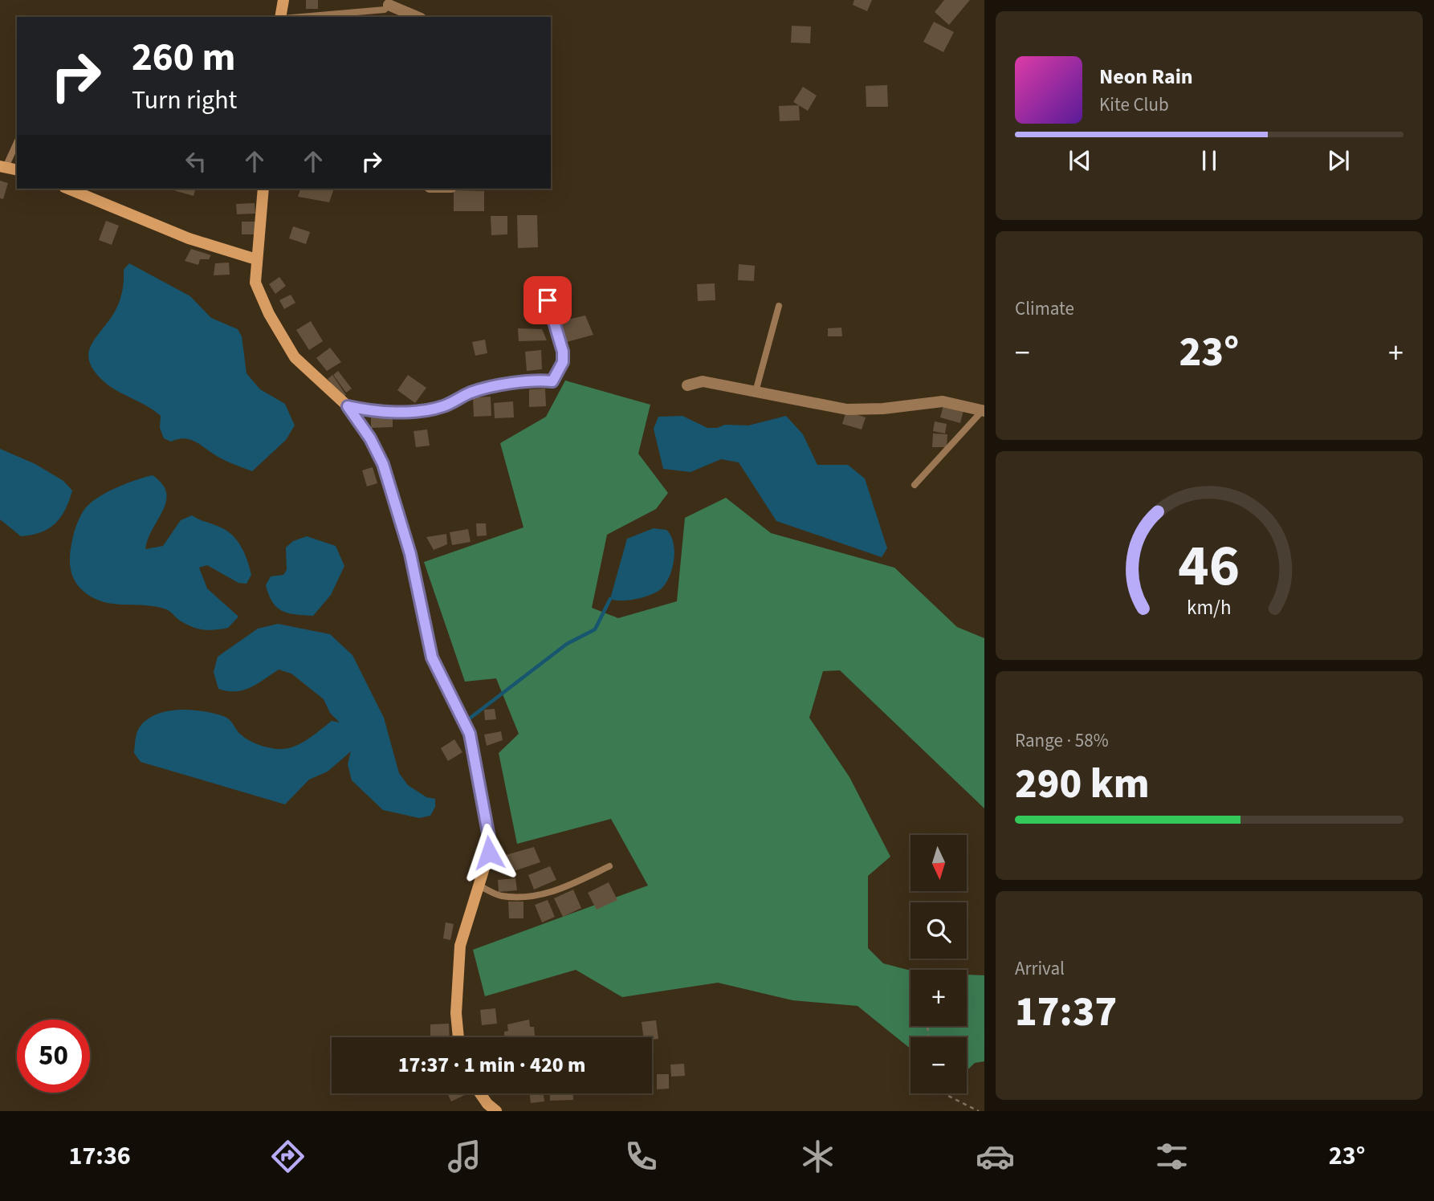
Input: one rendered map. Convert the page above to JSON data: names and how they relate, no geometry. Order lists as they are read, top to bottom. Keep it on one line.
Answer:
{"north":"bottom","page":{"turn":["260 m","Turn right"],"song":["Neon Rain","Kite Club"],"tile":["Climate",["Range · 58%","290 km"],["Arrival","17:37"]],"heat":["−","23°","+"],"map_buttons":["+","−"],"limit":"50","trip":"17:37 · 1 min · 420 m","tabs":["17:36","23°"],"gauge":["46","km/h"]}}
